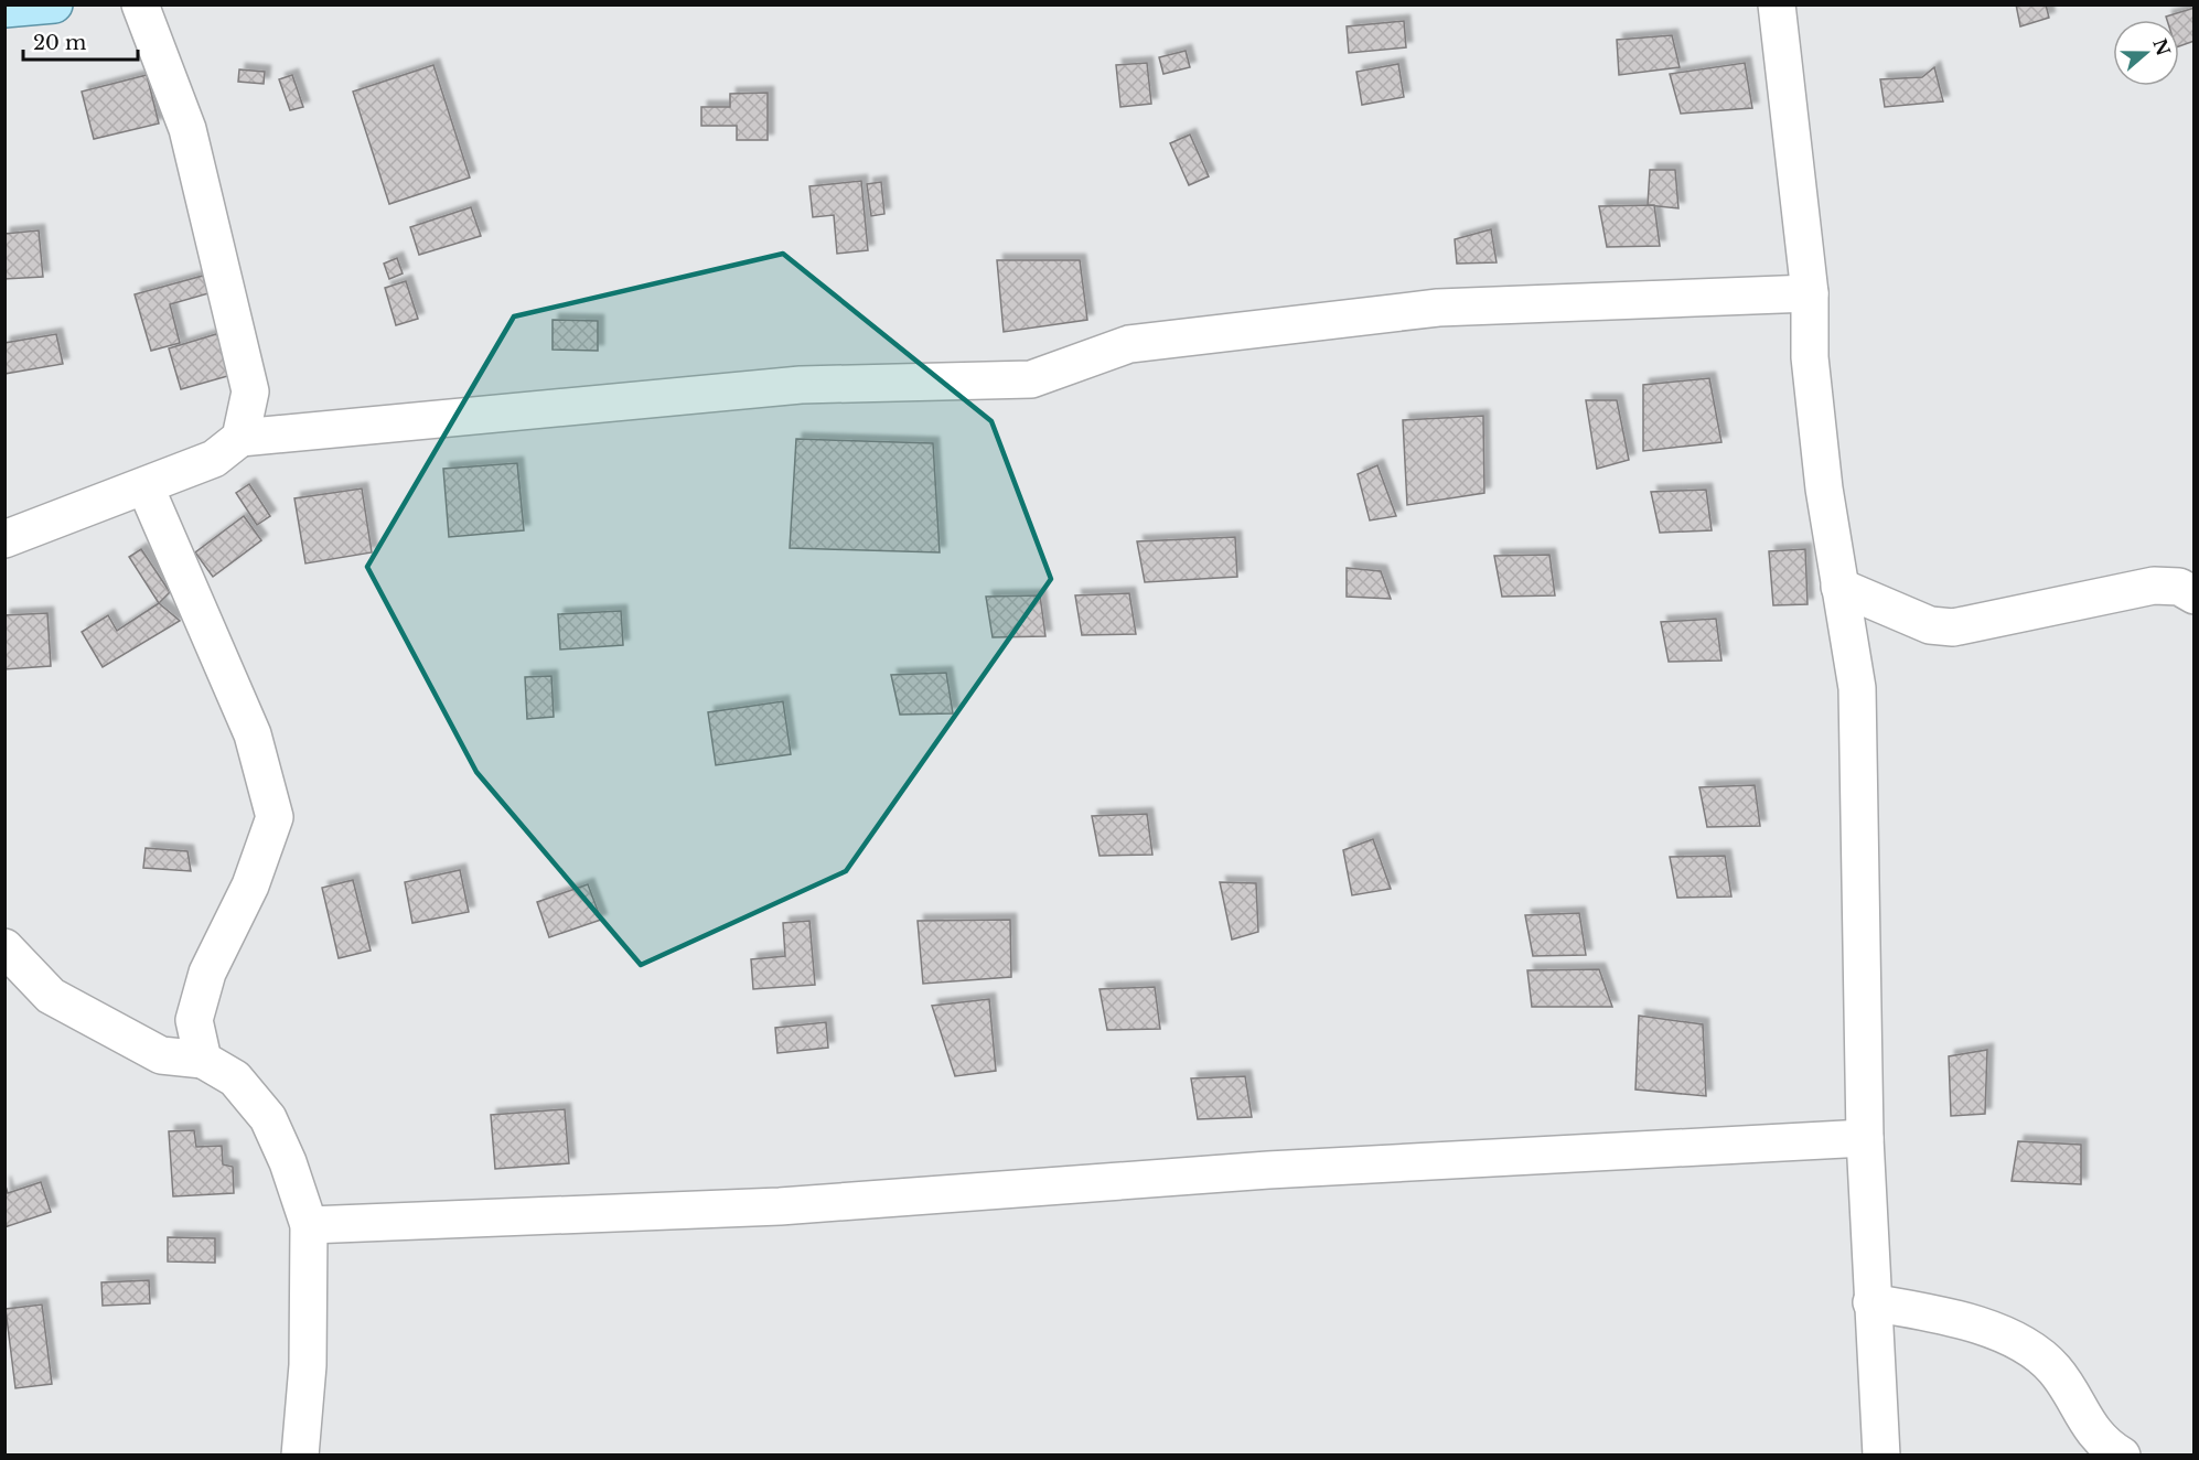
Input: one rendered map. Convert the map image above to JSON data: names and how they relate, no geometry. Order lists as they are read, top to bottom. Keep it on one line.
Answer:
{"scale_bar":"20 m","north":"right"}
